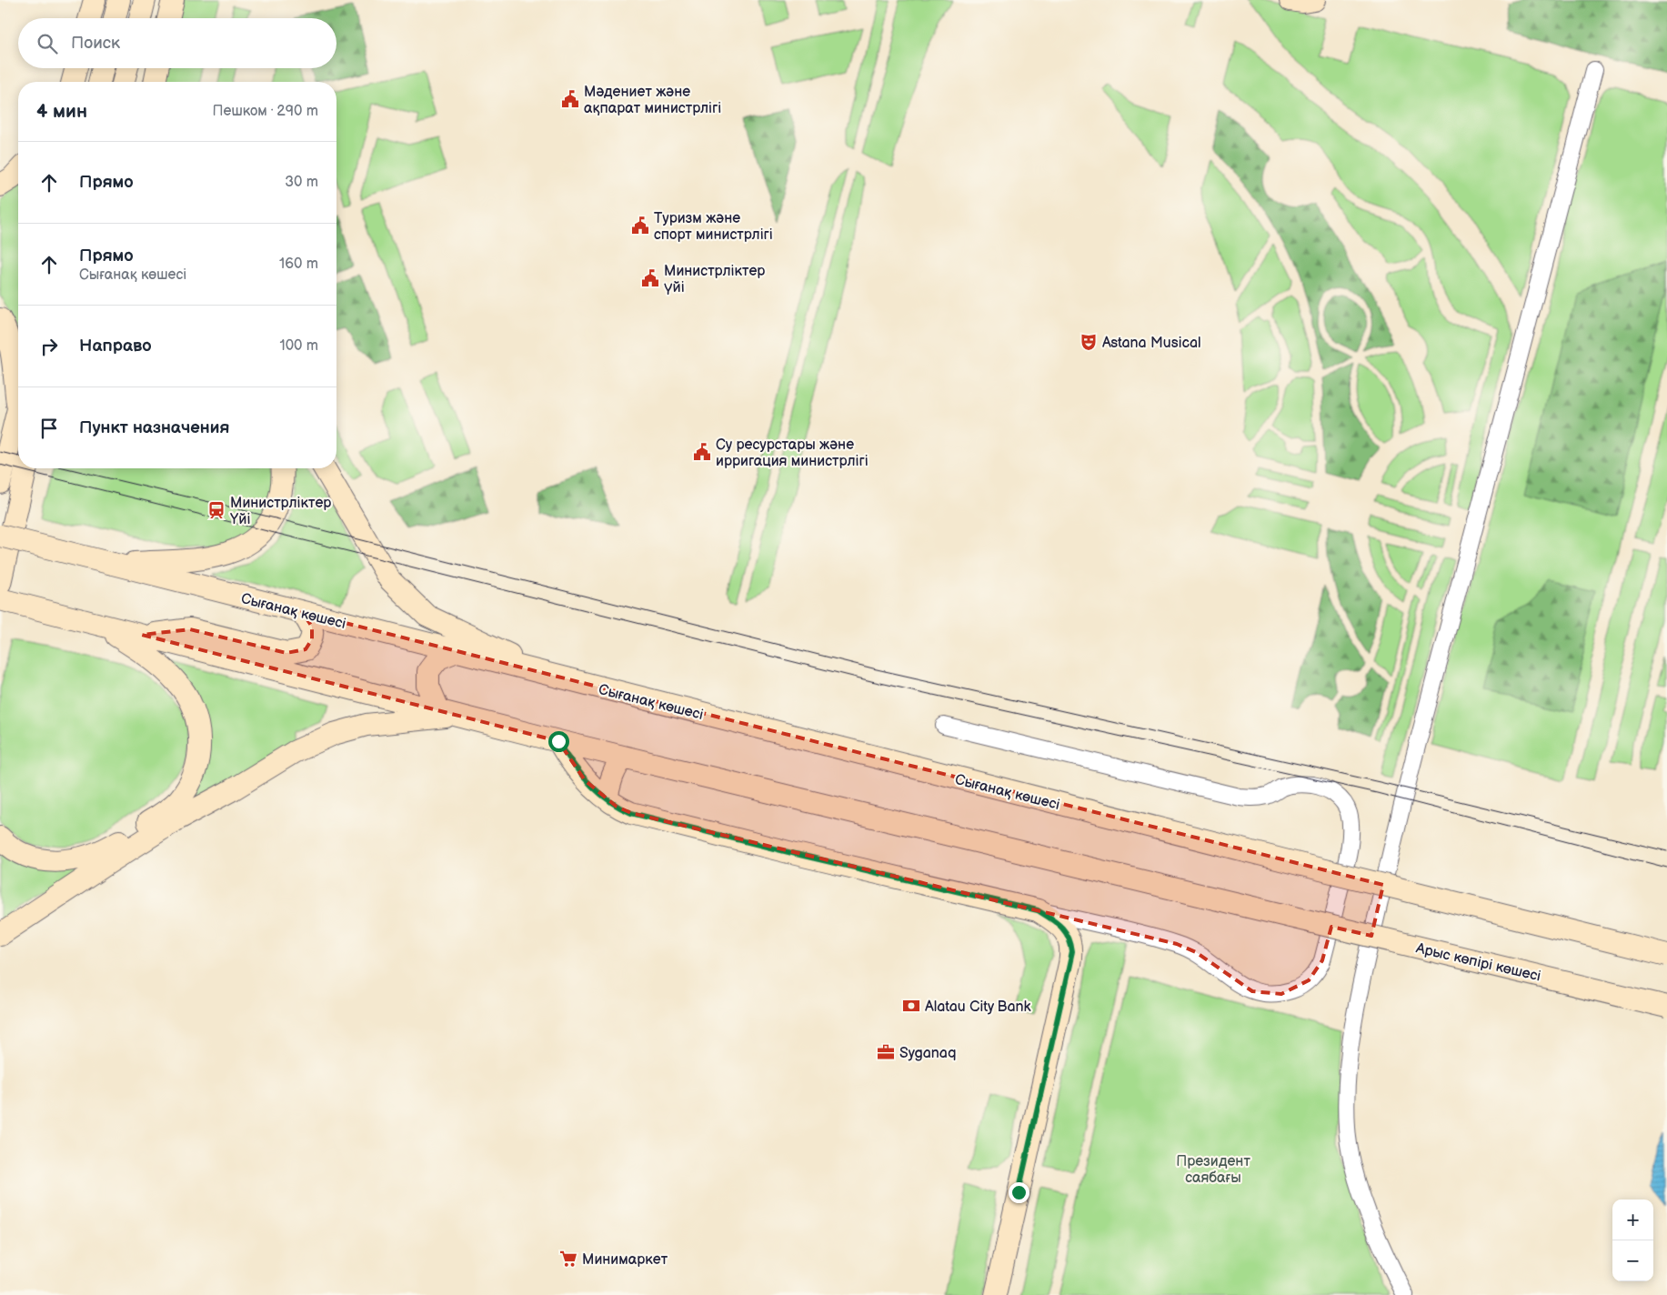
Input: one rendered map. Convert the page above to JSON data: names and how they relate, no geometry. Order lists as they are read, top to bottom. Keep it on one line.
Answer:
{"streets":{"main road":["Сығанақ көшесі","Арыс көпірі көшесі"]},"parks":["Президент саябағы"],"places":{"public building":["Мәдениет және ақпарат министрлігі","Туризм және спорт министрлігі","Министрліктер үйі","Су ресурстары және ирригация министрлігі"],"theatre":["Astana Musical"],"station":["Министрліктер Үйі"],"bank":["Alatau City Bank"],"office":["Syganaq"],"supermarket":["Минимаркет"]},"page":{"search":"Поиск","heading":["4 мин","Пешком · 290 m"],"list":[["Прямо","30 m"],["Прямо","Сығанақ көшесі","160 m"],["Направо","100 m"],"Пункт назначения"],"map_buttons":["+","−"]}}
